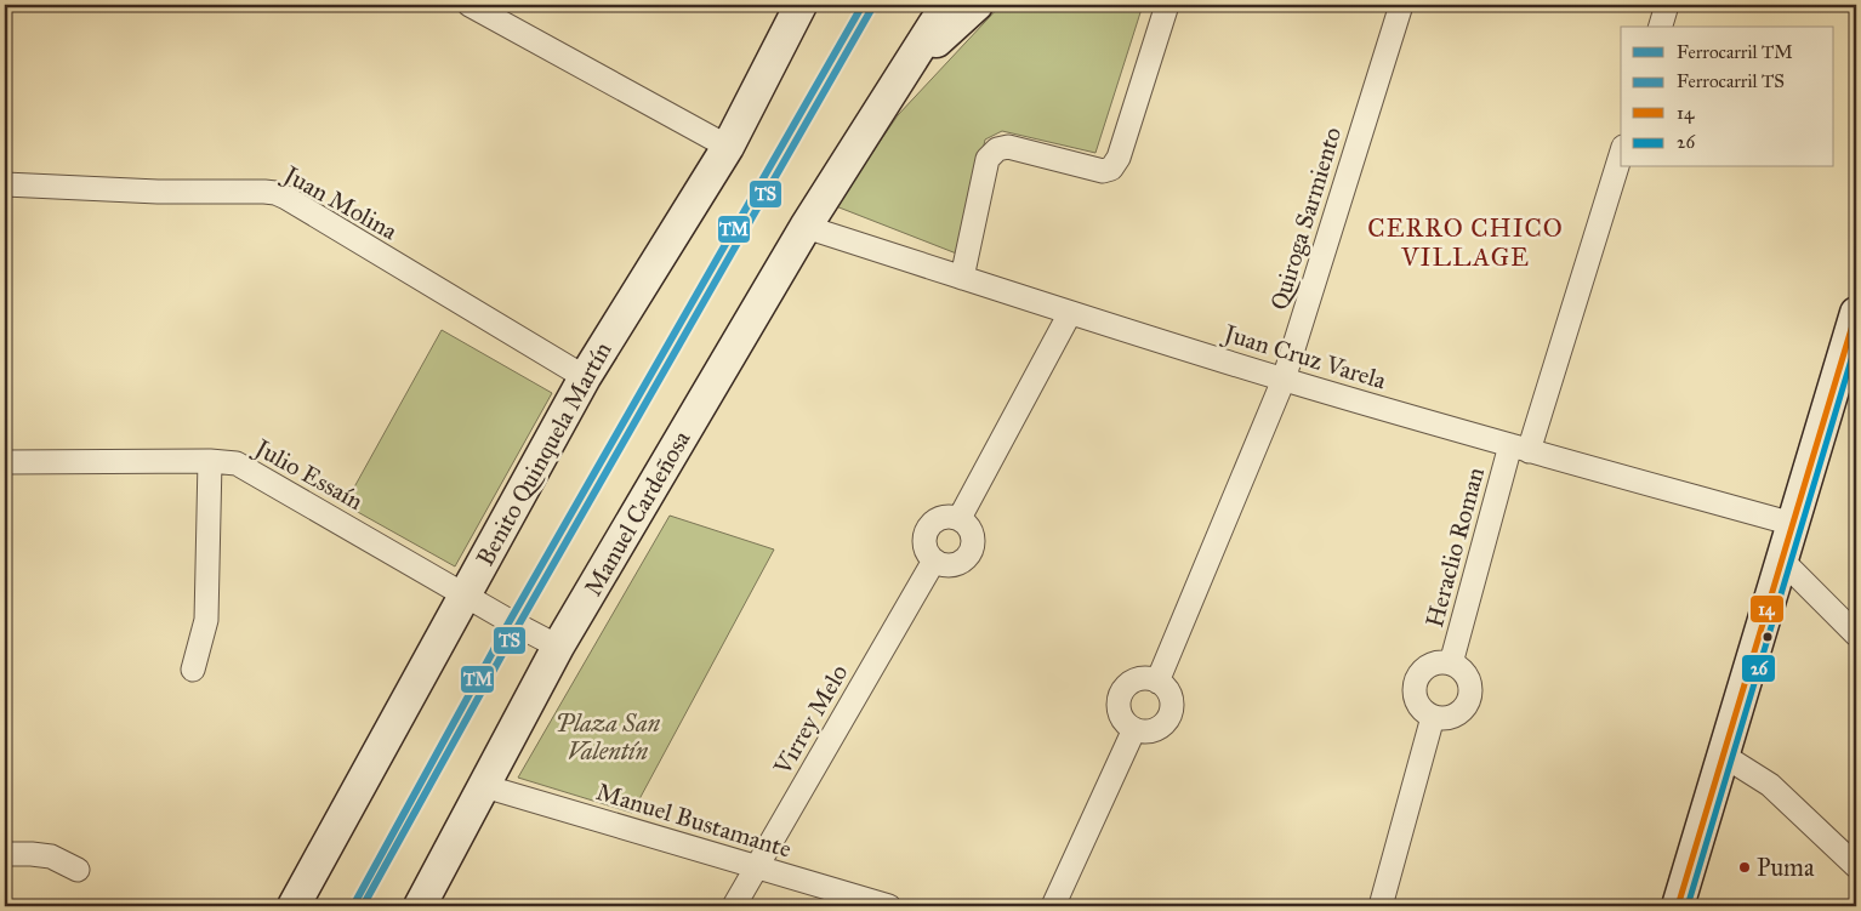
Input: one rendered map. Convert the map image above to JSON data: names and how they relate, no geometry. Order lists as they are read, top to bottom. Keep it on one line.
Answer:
{"streets":{"main road":["Benito Quinquela Martín","Manuel Cardeñosa"],"street":["Juan Molina","Quiroga Sarmiento","Juan Cruz Varela","Julio Essaín","Heraclio Roman","Virrey Melo","Manuel Bustamante"]},"crossings":[["Juan Molina","Benito Quinquela Martín"],["Quiroga Sarmiento","Juan Cruz Varela"],["Juan Cruz Varela","Manuel Cardeñosa"],["Juan Cruz Varela","Heraclio Roman"],["Benito Quinquela Martín","Julio Essaín"],["Julio Essaín","Manuel Cardeñosa"],["Manuel Cardeñosa","Manuel Bustamante"],["Virrey Melo","Manuel Bustamante"]],"districts":["CERRO CHICO VILLAGE"],"parks":["Plaza San Valentín"],"places":["Puma"],"lines":["rail line TM","rail line TS","transit line 14","transit line 26"],"legend":["Ferrocarril TM","Ferrocarril TS","14","26"]}
